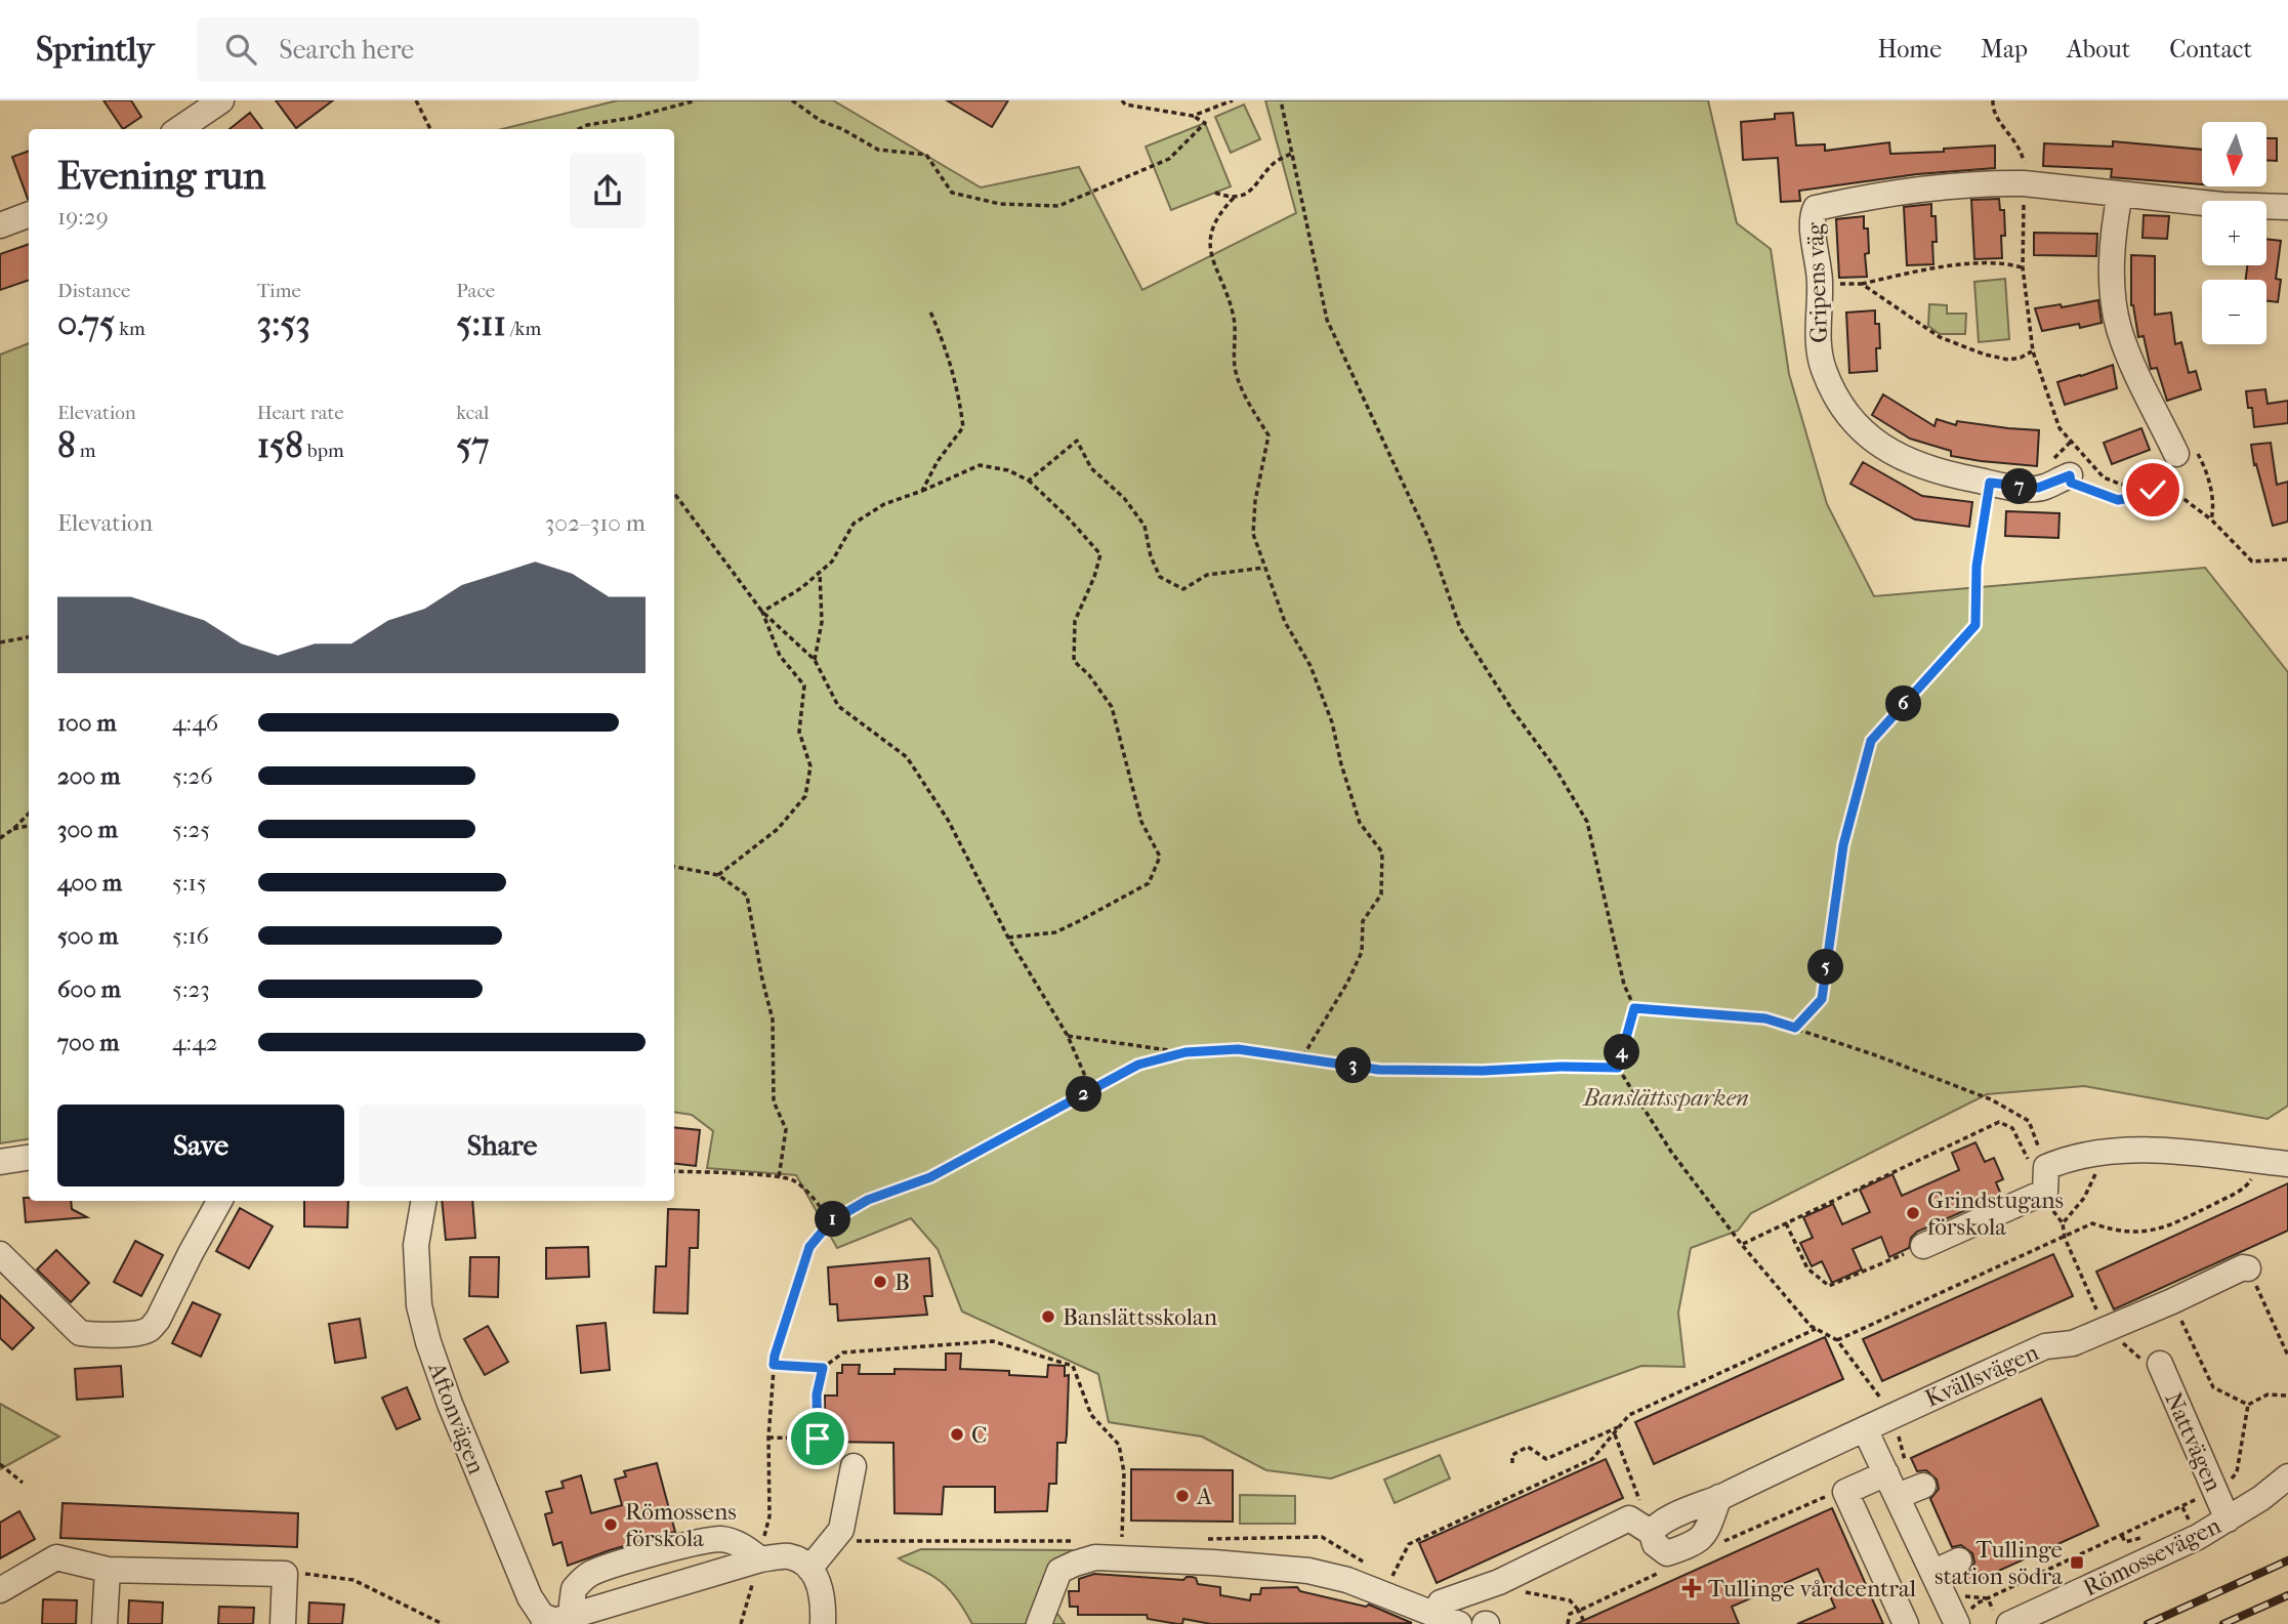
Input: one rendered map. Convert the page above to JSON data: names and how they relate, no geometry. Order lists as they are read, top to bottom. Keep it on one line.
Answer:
{"streets":{"street":["Gripens väg","Kvällsvägen","Aftonvägen","Nattvägen","Römossevägen"]},"crossings":[["Nattvägen","Römossevägen"]],"parks":["Banslättssparken"],"places":{"other":["Grindstugans förskola","B","Banslättsskolan","C","A","Römossens förskola"],"transit":["Tullinge station södra"],"health":["Tullinge vårdcentral"]},"north":"bottom","page":{"header":"Sprintly","search":"Search here","nav":["Home","Map","About","Contact"],"map_buttons":["+","−"],"heading":["Evening run","19:29"],"stats":[["Distance","0.75 km"],["Time","3:53"],["Pace","5:11 /km"],["Elevation","8 m"],["Heart rate","158 bpm"],["kcal","57"]],"pins":["7","6","5","4","3","2","1"],"chart":["Elevation","302–310 m"],"list":[{"name":"100 m","note":"4:46"},{"name":"200 m","note":"5:26"},{"name":"300 m","note":"5:25"},{"name":"400 m","note":"5:15"},{"name":"500 m","note":"5:16"},{"name":"600 m","note":"5:23"},{"name":"700 m","note":"4:42"}],"buttons":["Save","Share"]}}
